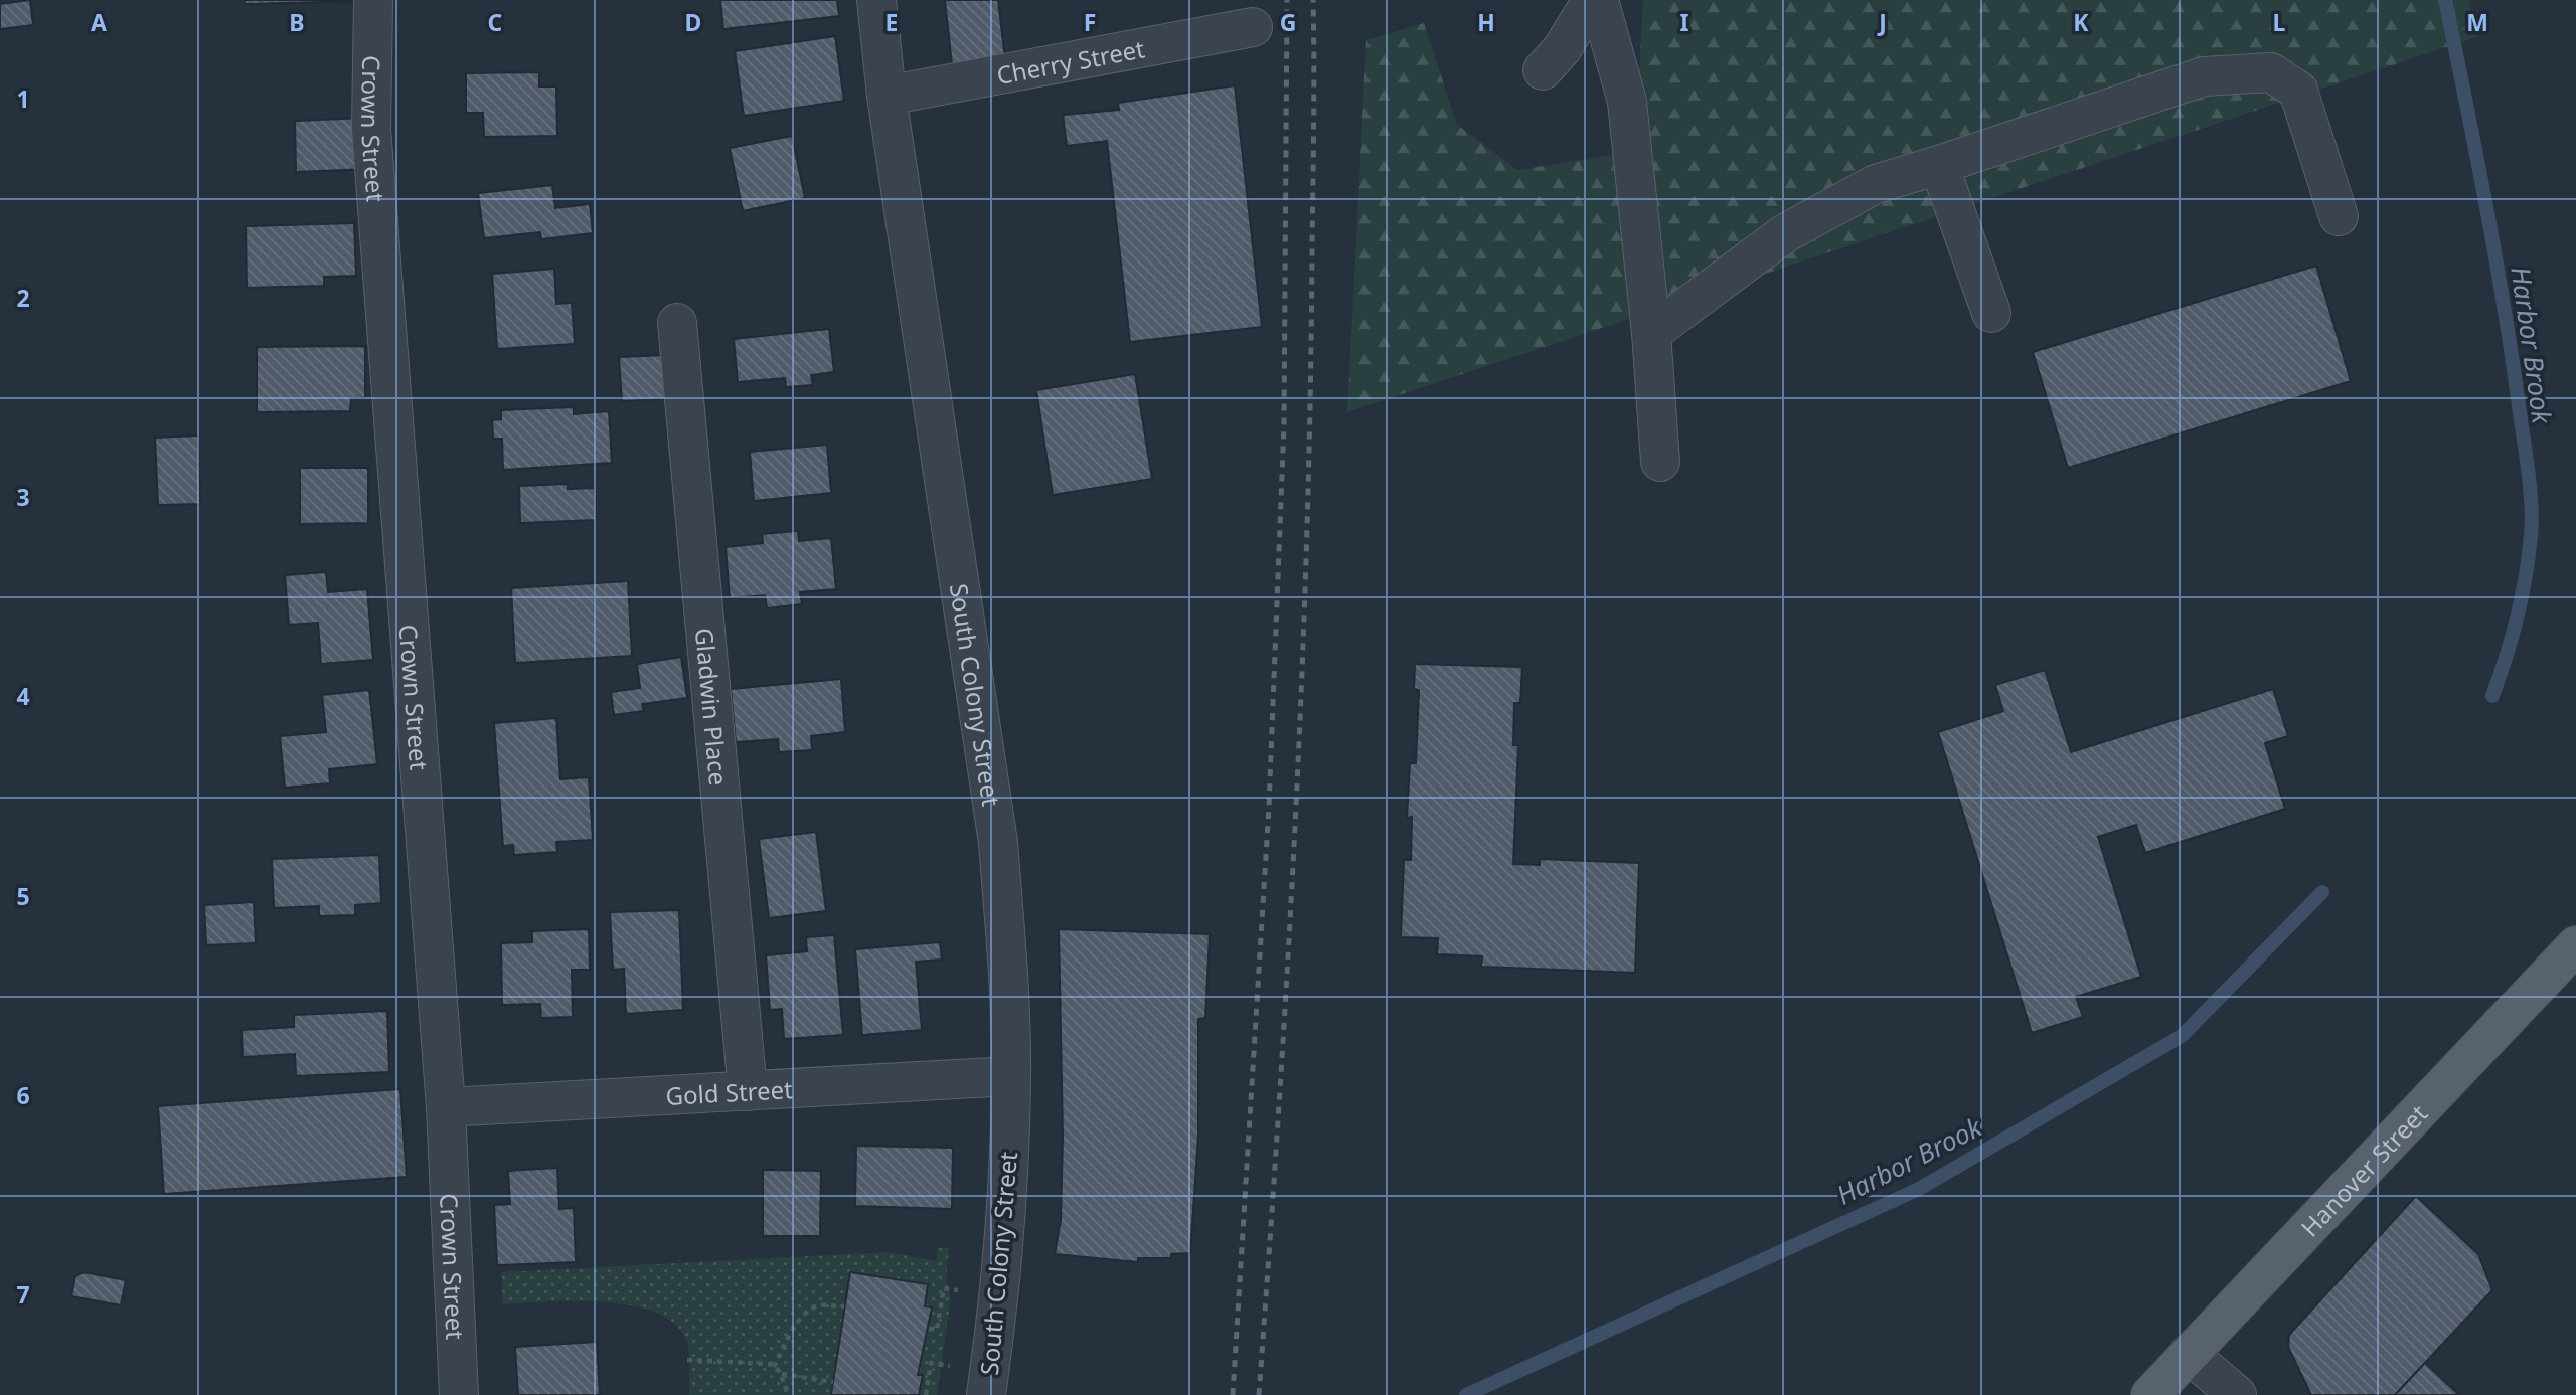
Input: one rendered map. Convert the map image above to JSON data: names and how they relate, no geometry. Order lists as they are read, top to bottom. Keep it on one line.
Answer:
{"streets":{"main road":["Hanover Street"],"street":["Cherry Street","Crown Street","South Colony Street","Gladwin Place","Gold Street"]},"crossings":[["Cherry Street","South Colony Street"],["Crown Street","Gold Street"],["South Colony Street","Gold Street"],["Gladwin Place","Gold Street"]],"water":["Harbor Brook"],"grid":{"columns":["A","B","C","D","E","F","G","H","I","J","K","L","M"],"rows":["1","2","3","4","5","6","7"]}}
